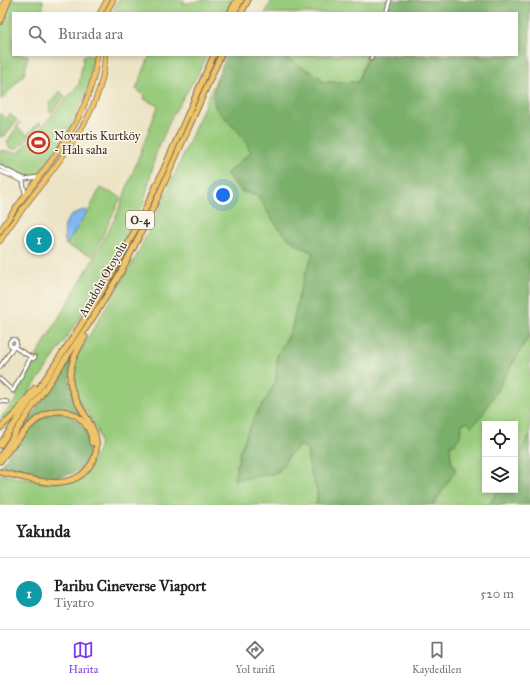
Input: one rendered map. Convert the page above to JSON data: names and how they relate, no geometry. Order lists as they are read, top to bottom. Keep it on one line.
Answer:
{"streets":{"highway":["O-4","Anadolu Otoyolu"]},"places":{"sports":["Novartis Kurtköy - Halı saha"]},"page":{"search":"Burada ara","pins":"1","heading":"Yakında","list":[{"mark":"1","name":"Paribu Cineverse Viaport","note":"Tiyatro","value":"520 m"}],"nav":["Harita","Yol tarifi","Kaydedilen"]}}
